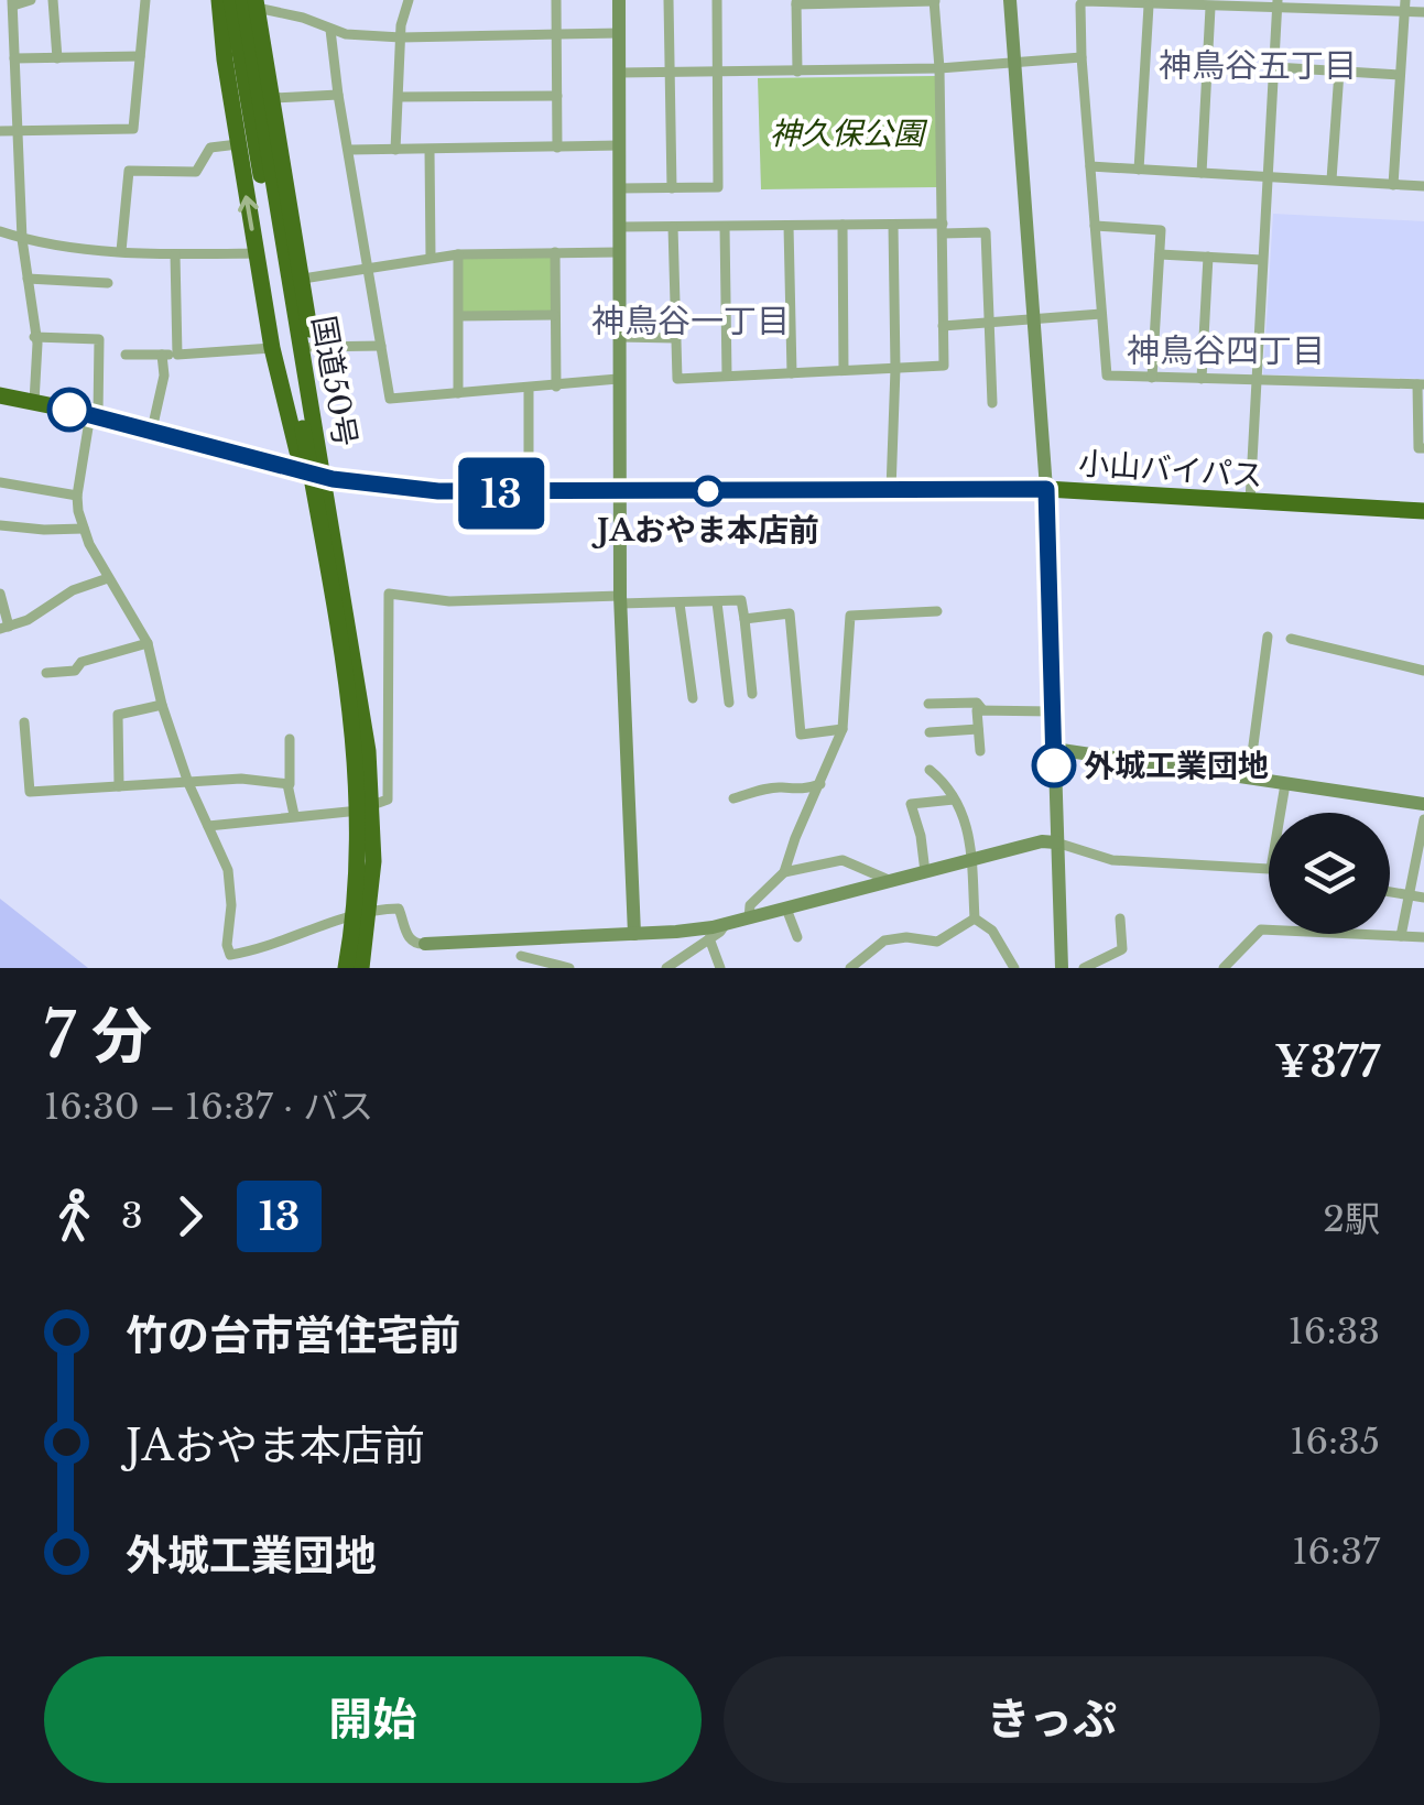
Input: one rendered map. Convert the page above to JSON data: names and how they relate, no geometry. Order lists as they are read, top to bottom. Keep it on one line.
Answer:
{"streets":{"highway":["国道50号","小山バイパス"]},"districts":["神鳥谷五丁目","神鳥谷一丁目","神鳥谷四丁目"],"parks":["神久保公園"],"places":["JAおやま本店前","外城工業団地"],"lines":["bus line 13"],"page":{"on_map":"13","heading":["7 分","16:30 – 16:37 · バス","¥377"],"legs":["3","13","2駅"],"list":[{"name":"竹の台市営住宅前","value":"16:33"},{"name":"JAおやま本店前","value":"16:35"},{"name":"外城工業団地","value":"16:37"}],"buttons":["開始","きっぷ"]}}
